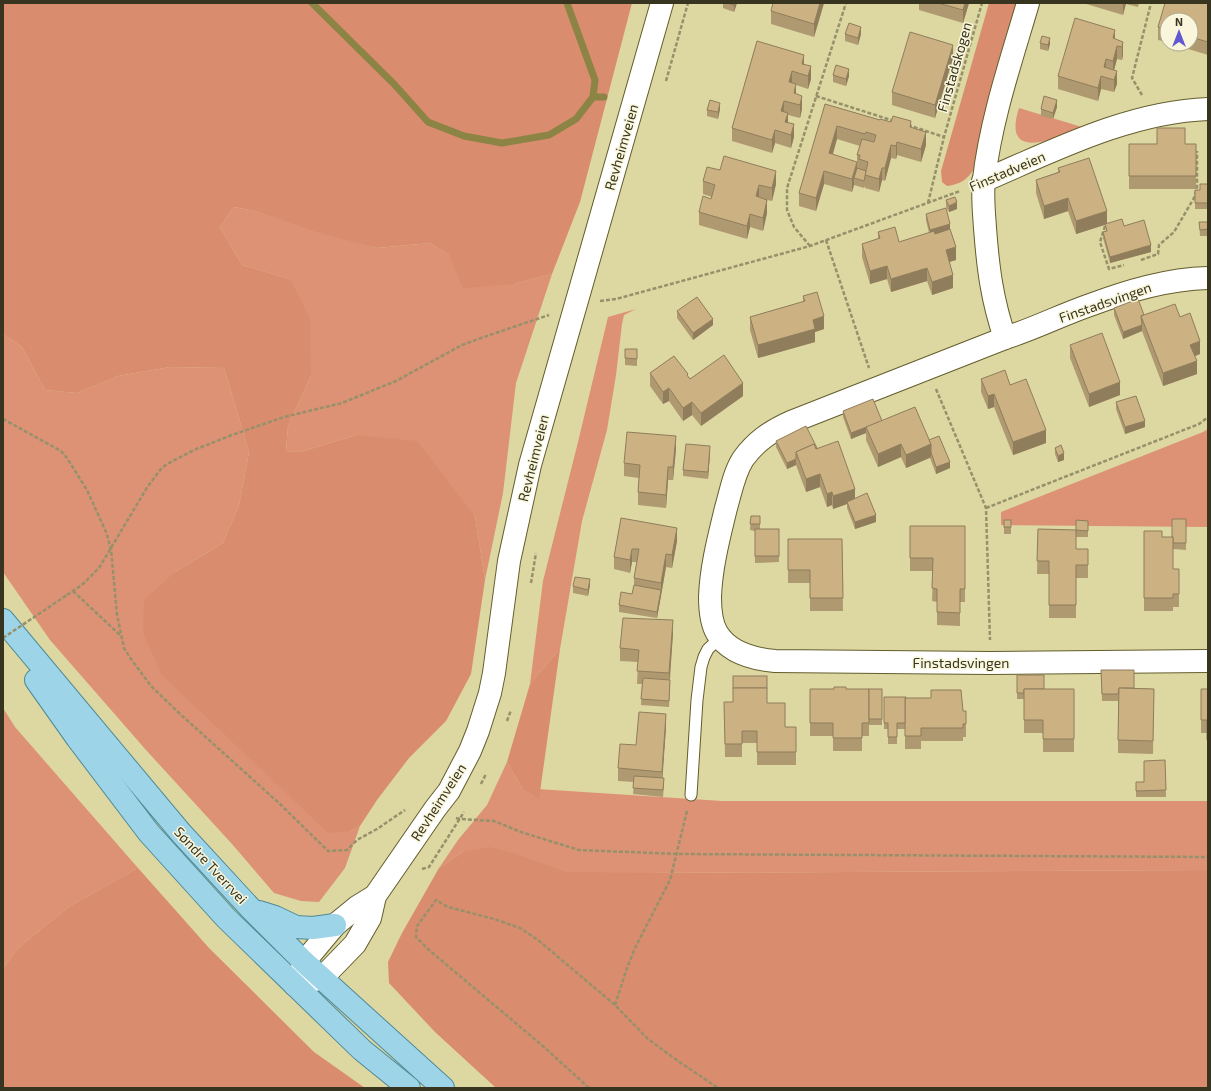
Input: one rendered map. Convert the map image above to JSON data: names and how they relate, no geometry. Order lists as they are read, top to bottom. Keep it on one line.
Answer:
{"streets":{"main road":["Søndre Tverrvei"],"street":["Revheimveien","Finstadveien","Finstadsvingen"],"path":["Finstadskogen"]},"crossings":[["Finstadskogen","Finstadveien"],["Revheimveien","Søndre Tverrvei"]],"north":"top"}
